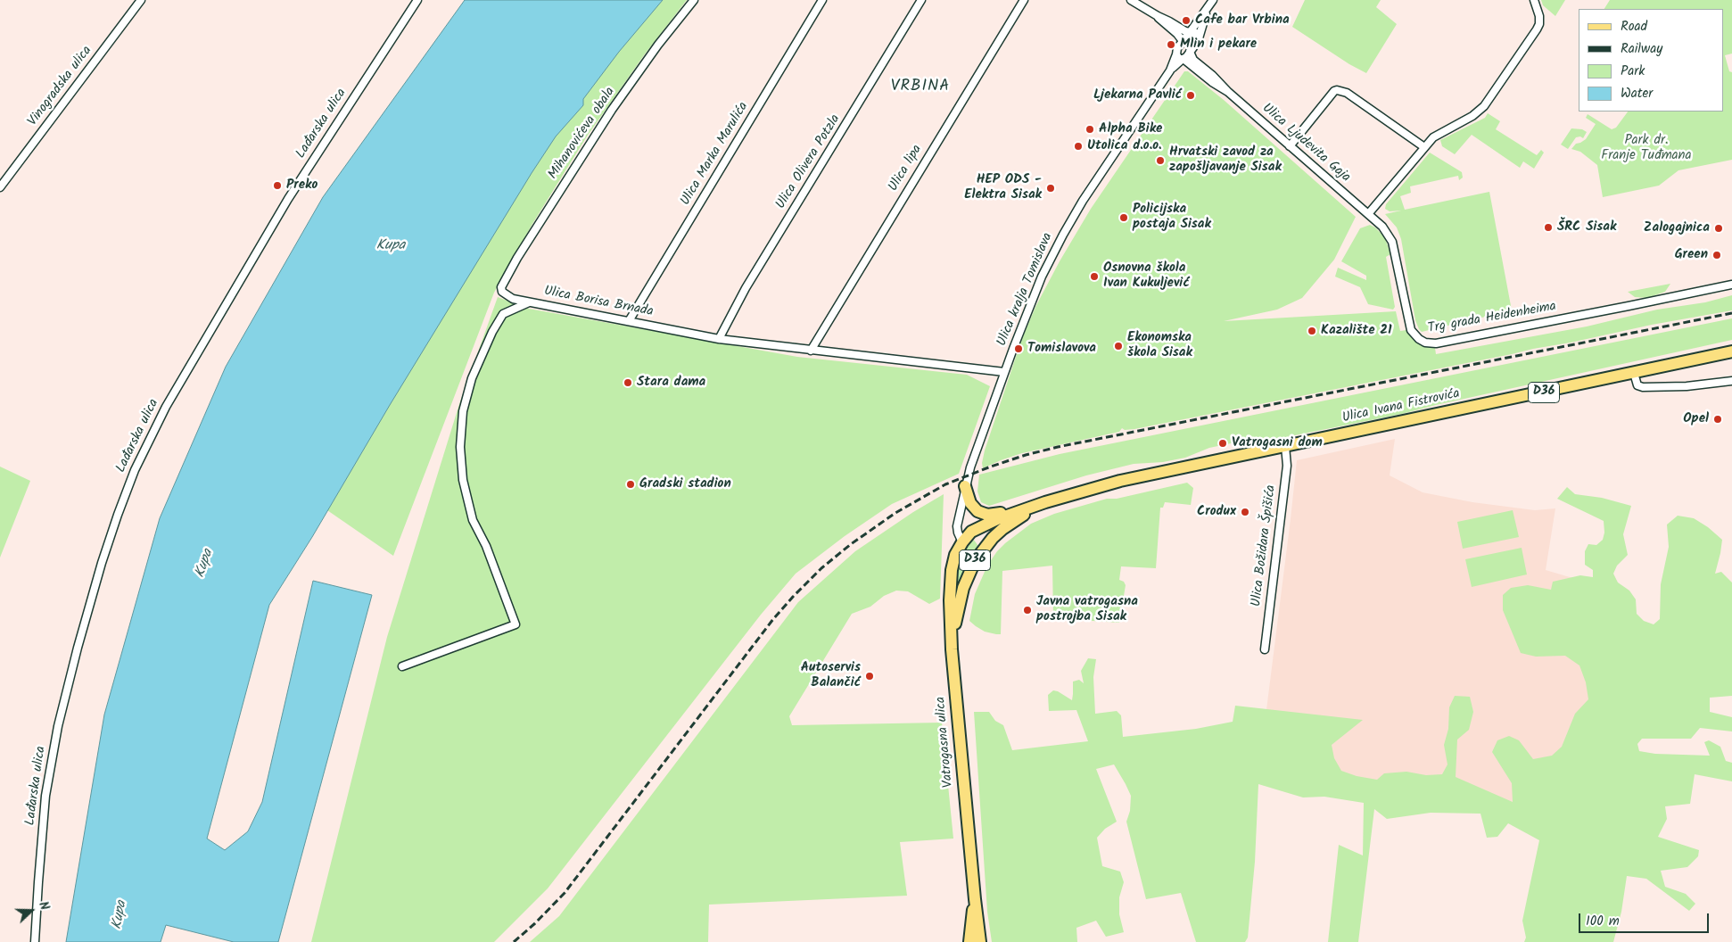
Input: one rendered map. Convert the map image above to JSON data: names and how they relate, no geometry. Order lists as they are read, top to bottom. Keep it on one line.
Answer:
{"streets":{"main road":["D36","Ulica Ivana Fistrovića","Vatrogasna ulica"],"street":["Vinogradska ulica","Lađarska ulica","Mihanovićeva obala","Ulica Ljudevita Gaja","Ulica Marka Marulića","Ulica Olivera Potzla","Ulica lipa","Ulica kralja Tomislava","Ulica Borisa Brnada","Trg grada Heidenheima","Ulica Božidara Špišića"]},"crossings":[["Mihanovićeva obala","Ulica Borisa Brnada"],["Ulica Ljudevita Gaja","Ulica kralja Tomislava"],["Ulica Ljudevita Gaja","Trg grada Heidenheima"],["Ulica Marka Marulića","Ulica Borisa Brnada"],["Ulica Olivera Potzla","Ulica Borisa Brnada"],["Ulica lipa","Ulica Borisa Brnada"],["Ulica kralja Tomislava","Ulica Borisa Brnada"],["Ulica kralja Tomislava","D36"],["Ulica kralja Tomislava","Vatrogasna ulica"],["D36","Ulica Ivana Fistrovića"],["D36","Vatrogasna ulica"],["Ulica Ivana Fistrovića","Ulica Božidara Špišića"]],"districts":["VRBINA"],"water":["Kupa"],"parks":["Park dr. Franje Tuđmana"],"places":["Cafe bar Vrbina","Mlin i pekare","Ljekarna Pavlić","Alpha Bike","Utolica d.o.o.","Hrvatski zavod za zapošljavanje Sisak","Preko","HEP ODS - Elektra Sisak","Policijska postaja Sisak","ŠRC Sisak","Zalogajnica","Green","Osnovna škola Ivan Kukuljević","Kazalište 21","Ekonomska škola Sisak","Tomislavova","Stara dama","Opel","Vatrogasni dom","Gradski stadion","Crodux","Javna vatrogasna postrojba Sisak","Autoservis Balančić"],"legend":["Road","Railway","Park","Water"],"scale_bar":"100 m","north":"right"}
